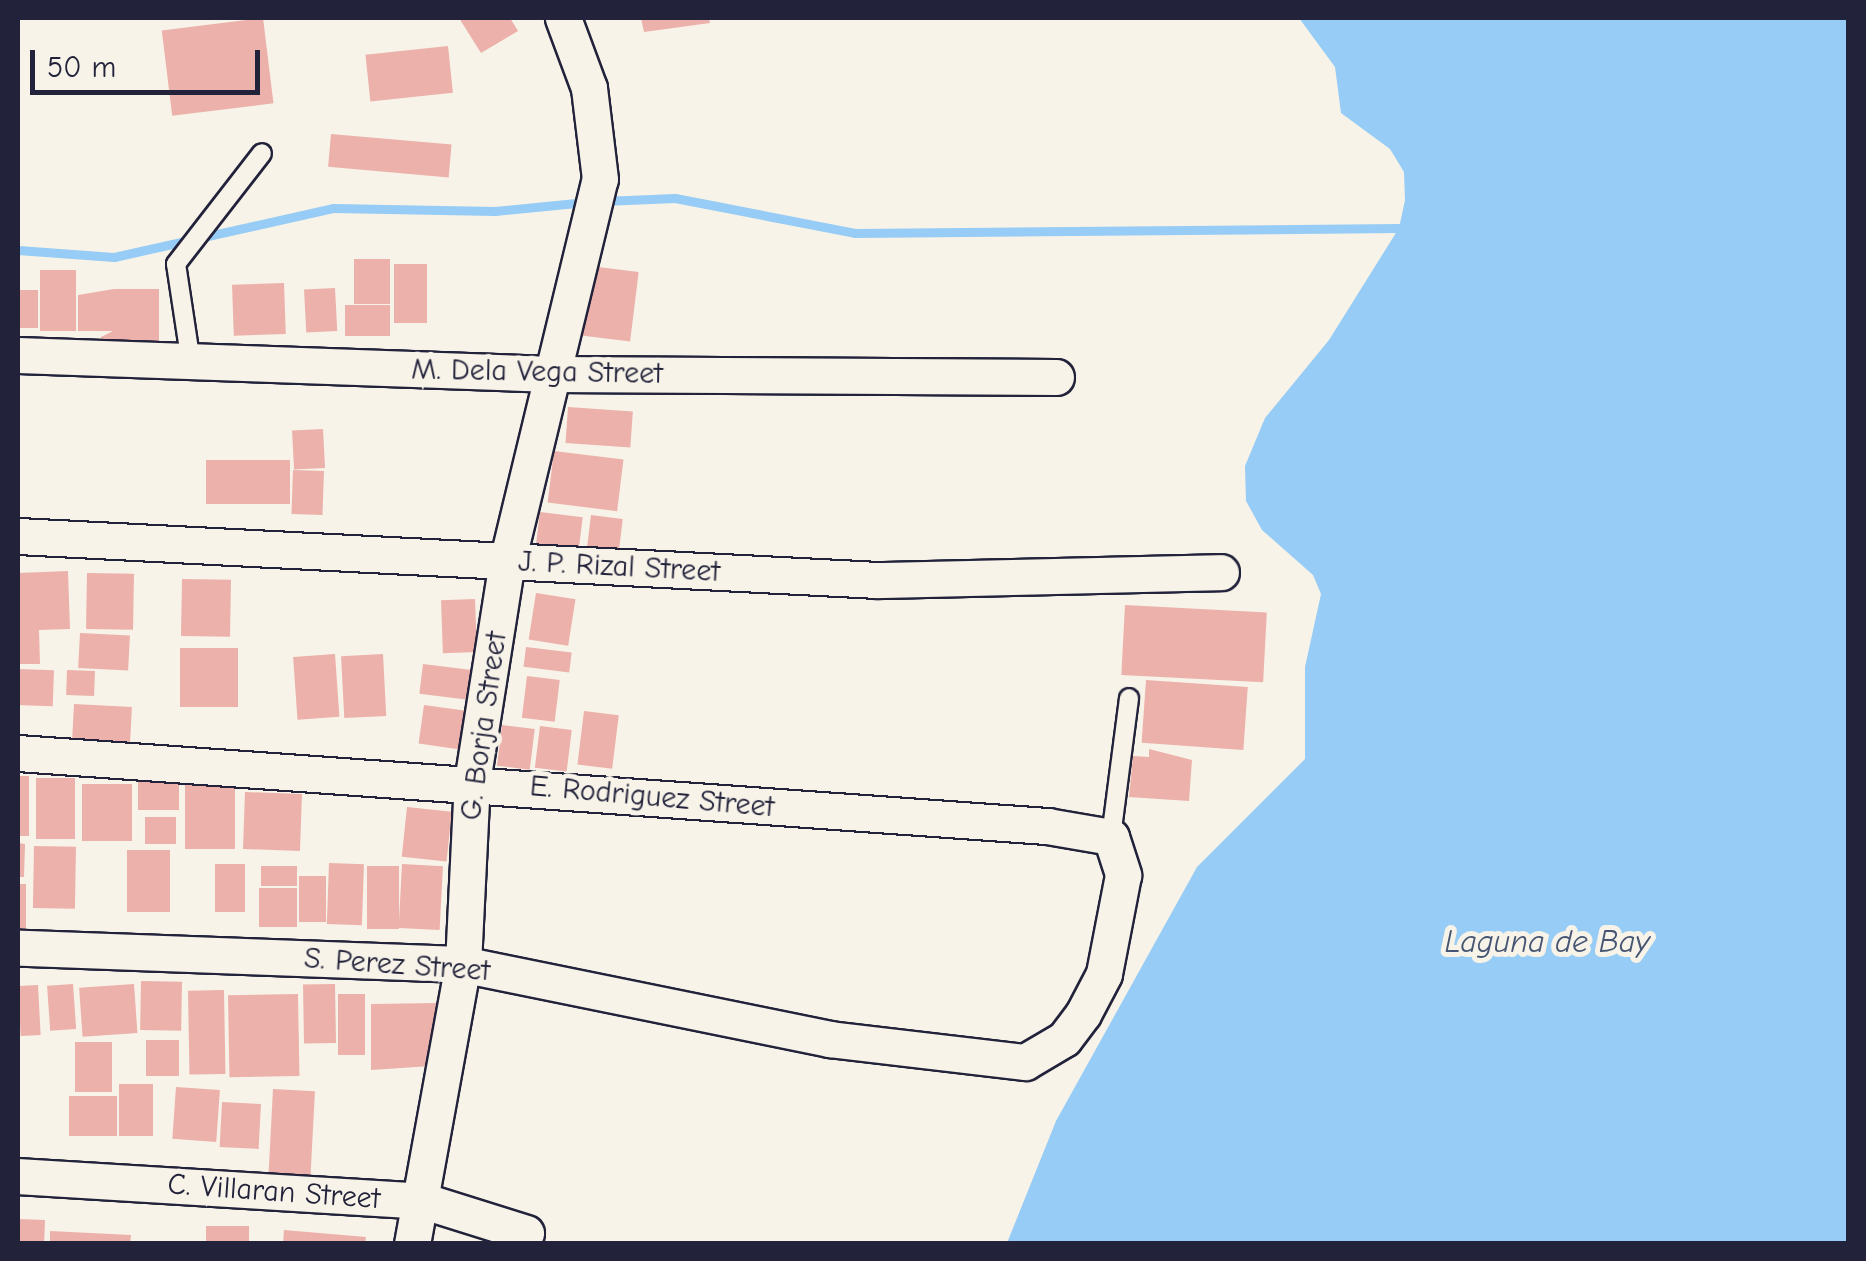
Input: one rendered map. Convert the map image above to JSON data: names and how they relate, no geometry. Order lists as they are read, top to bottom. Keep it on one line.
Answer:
{"streets":{"street":["M. Dela Vega Street","J. P. Rizal Street","G. Borja Street","E. Rodriguez Street","S. Perez Street","C. Villaran Street"]},"crossings":[["M. Dela Vega Street","G. Borja Street"],["J. P. Rizal Street","G. Borja Street"],["G. Borja Street","E. Rodriguez Street"],["G. Borja Street","S. Perez Street"],["G. Borja Street","C. Villaran Street"],["E. Rodriguez Street","S. Perez Street"]],"water":["Laguna de Bay"],"scale_bar":"50 m"}
